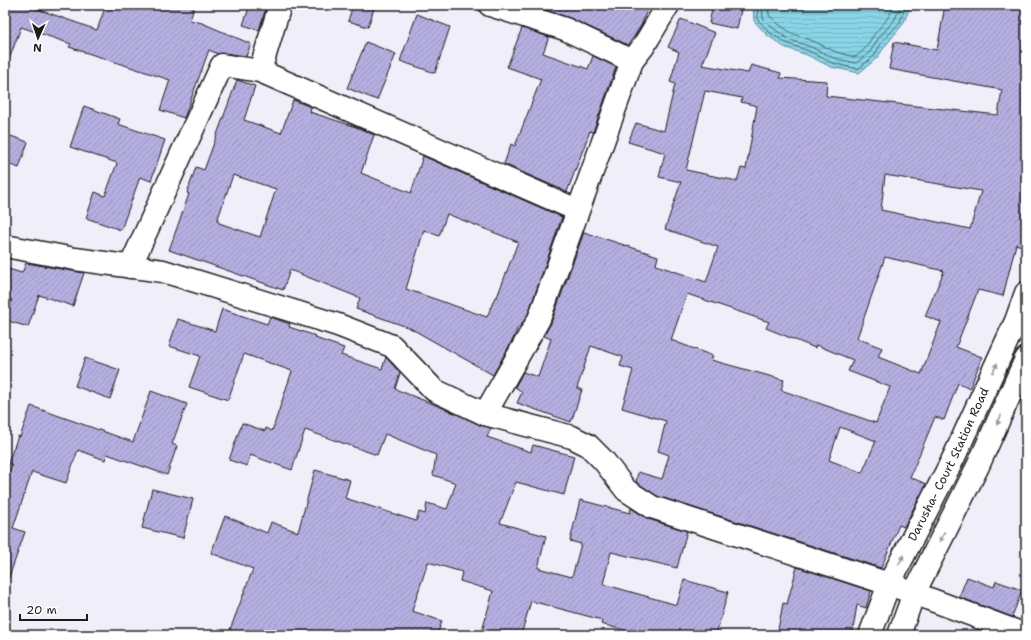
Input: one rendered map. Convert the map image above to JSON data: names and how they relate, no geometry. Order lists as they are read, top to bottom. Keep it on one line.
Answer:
{"streets":{"street":["Darusha- Court Station Road"]},"scale_bar":"20 m","north":"bottom"}
